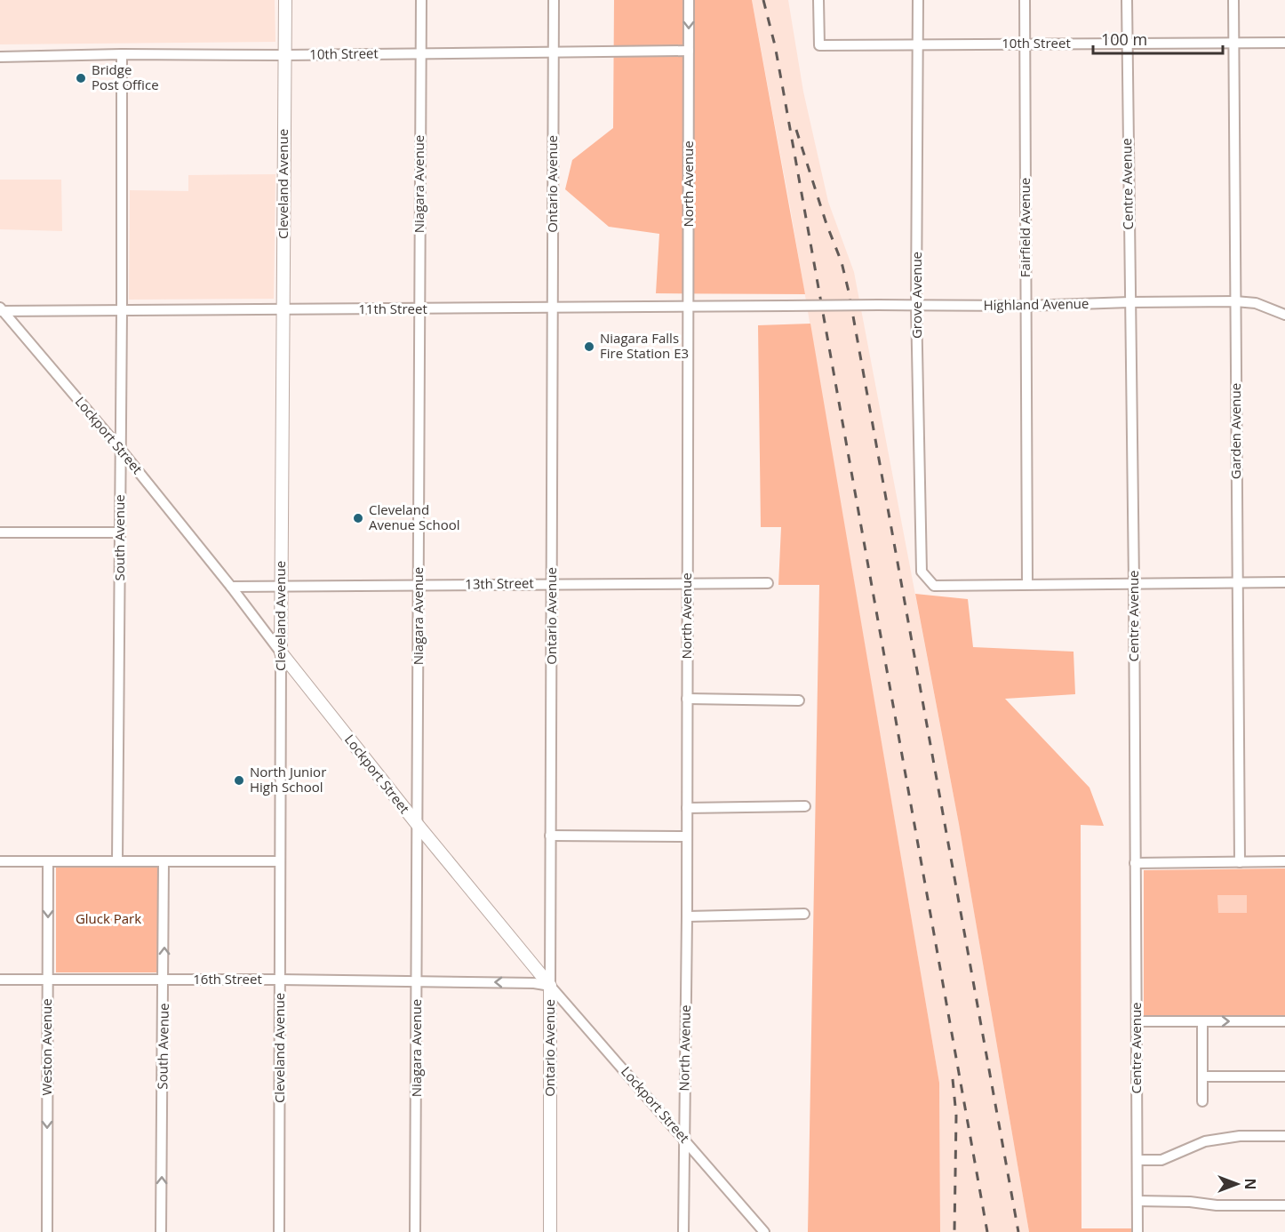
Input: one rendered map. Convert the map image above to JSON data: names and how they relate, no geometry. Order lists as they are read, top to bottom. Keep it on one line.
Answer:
{"streets":{"main road":["Cleveland Avenue","Ontario Avenue","Lockport Street"],"street":["10th Street","Niagara Avenue","North Avenue","Centre Avenue","Fairfield Avenue","Grove Avenue","Highland Avenue","11th Street","Garden Avenue","South Avenue","13th Street","16th Street","Weston Avenue"]},"crossings":[["10th Street","Cleveland Avenue"],["10th Street","Niagara Avenue"],["10th Street","Ontario Avenue"],["10th Street","North Avenue"],["10th Street","Centre Avenue"],["10th Street","Fairfield Avenue"],["10th Street","Grove Avenue"],["10th Street","Garden Avenue"],["10th Street","South Avenue"],["Cleveland Avenue","11th Street"],["Cleveland Avenue","Lockport Street"],["Cleveland Avenue","13th Street"],["Cleveland Avenue","16th Street"],["Niagara Avenue","11th Street"],["Niagara Avenue","Lockport Street"],["Niagara Avenue","13th Street"],["Niagara Avenue","16th Street"],["Ontario Avenue","11th Street"],["Ontario Avenue","Lockport Street"],["Ontario Avenue","13th Street"],["Ontario Avenue","16th Street"],["North Avenue","11th Street"],["North Avenue","Lockport Street"],["North Avenue","13th Street"],["Centre Avenue","Highland Avenue"],["Fairfield Avenue","Grove Avenue"],["Fairfield Avenue","Highland Avenue"],["Grove Avenue","Highland Avenue"],["Highland Avenue","11th Street"],["Highland Avenue","Garden Avenue"],["11th Street","Lockport Street"],["11th Street","South Avenue"],["Lockport Street","South Avenue"],["Lockport Street","13th Street"],["Lockport Street","16th Street"],["South Avenue","16th Street"],["16th Street","Weston Avenue"]],"one_way":["Weston Avenue"],"parks":["Gluck Park"],"places":["Bridge Post Office","Niagara Falls Fire Station E3","Cleveland Avenue School","North Junior High School"],"scale_bar":"100 m","north":"right"}
